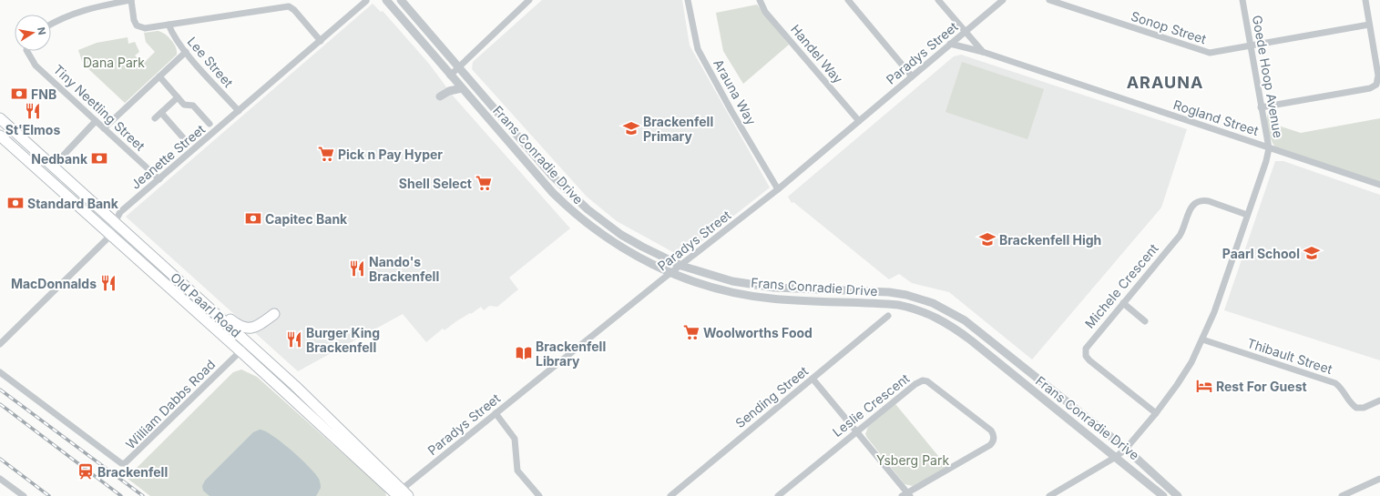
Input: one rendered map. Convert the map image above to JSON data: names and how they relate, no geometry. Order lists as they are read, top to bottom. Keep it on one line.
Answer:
{"streets":{"main road":["Old Paarl Road"],"street":["Sonop Street","Paradys Street","Handel Way","Lee Street","Goede Hoop Avenue","Arauna Way","Tiny Neetling Street","Rogland Street","Frans Conradie Drive","Jeanette Street","Michele Crescent","Thibault Street","Sending Street","William Dabbs Road","Leslie Crescent"]},"crossings":[["Sonop Street","Goede Hoop Avenue"],["Paradys Street","Handel Way"],["Paradys Street","Arauna Way"],["Paradys Street","Rogland Street"],["Paradys Street","Frans Conradie Drive"],["Paradys Street","Old Paarl Road"],["Lee Street","Jeanette Street"],["Goede Hoop Avenue","Rogland Street"],["Goede Hoop Avenue","Frans Conradie Drive"],["Goede Hoop Avenue","Michele Crescent"],["Goede Hoop Avenue","Thibault Street"],["Tiny Neetling Street","Jeanette Street"],["Jeanette Street","Old Paarl Road"],["Old Paarl Road","William Dabbs Road"]],"districts":["ARAUNA"],"parks":["Dana Park","Ysberg Park"],"places":{"bank":["FNB","Nedbank","Standard Bank","Capitec Bank"],"restaurant":["St'Elmos","Nando's Brackenfell","MacDonnalds","Burger King Brackenfell"],"school or university":["Brackenfell Primary","Brackenfell High","Paarl School"],"supermarket":["Pick n Pay Hyper","Shell Select","Woolworths Food"],"library":["Brackenfell Library"],"hotel":["Rest For Guest"],"station":["Brackenfell"]},"north":"right"}
